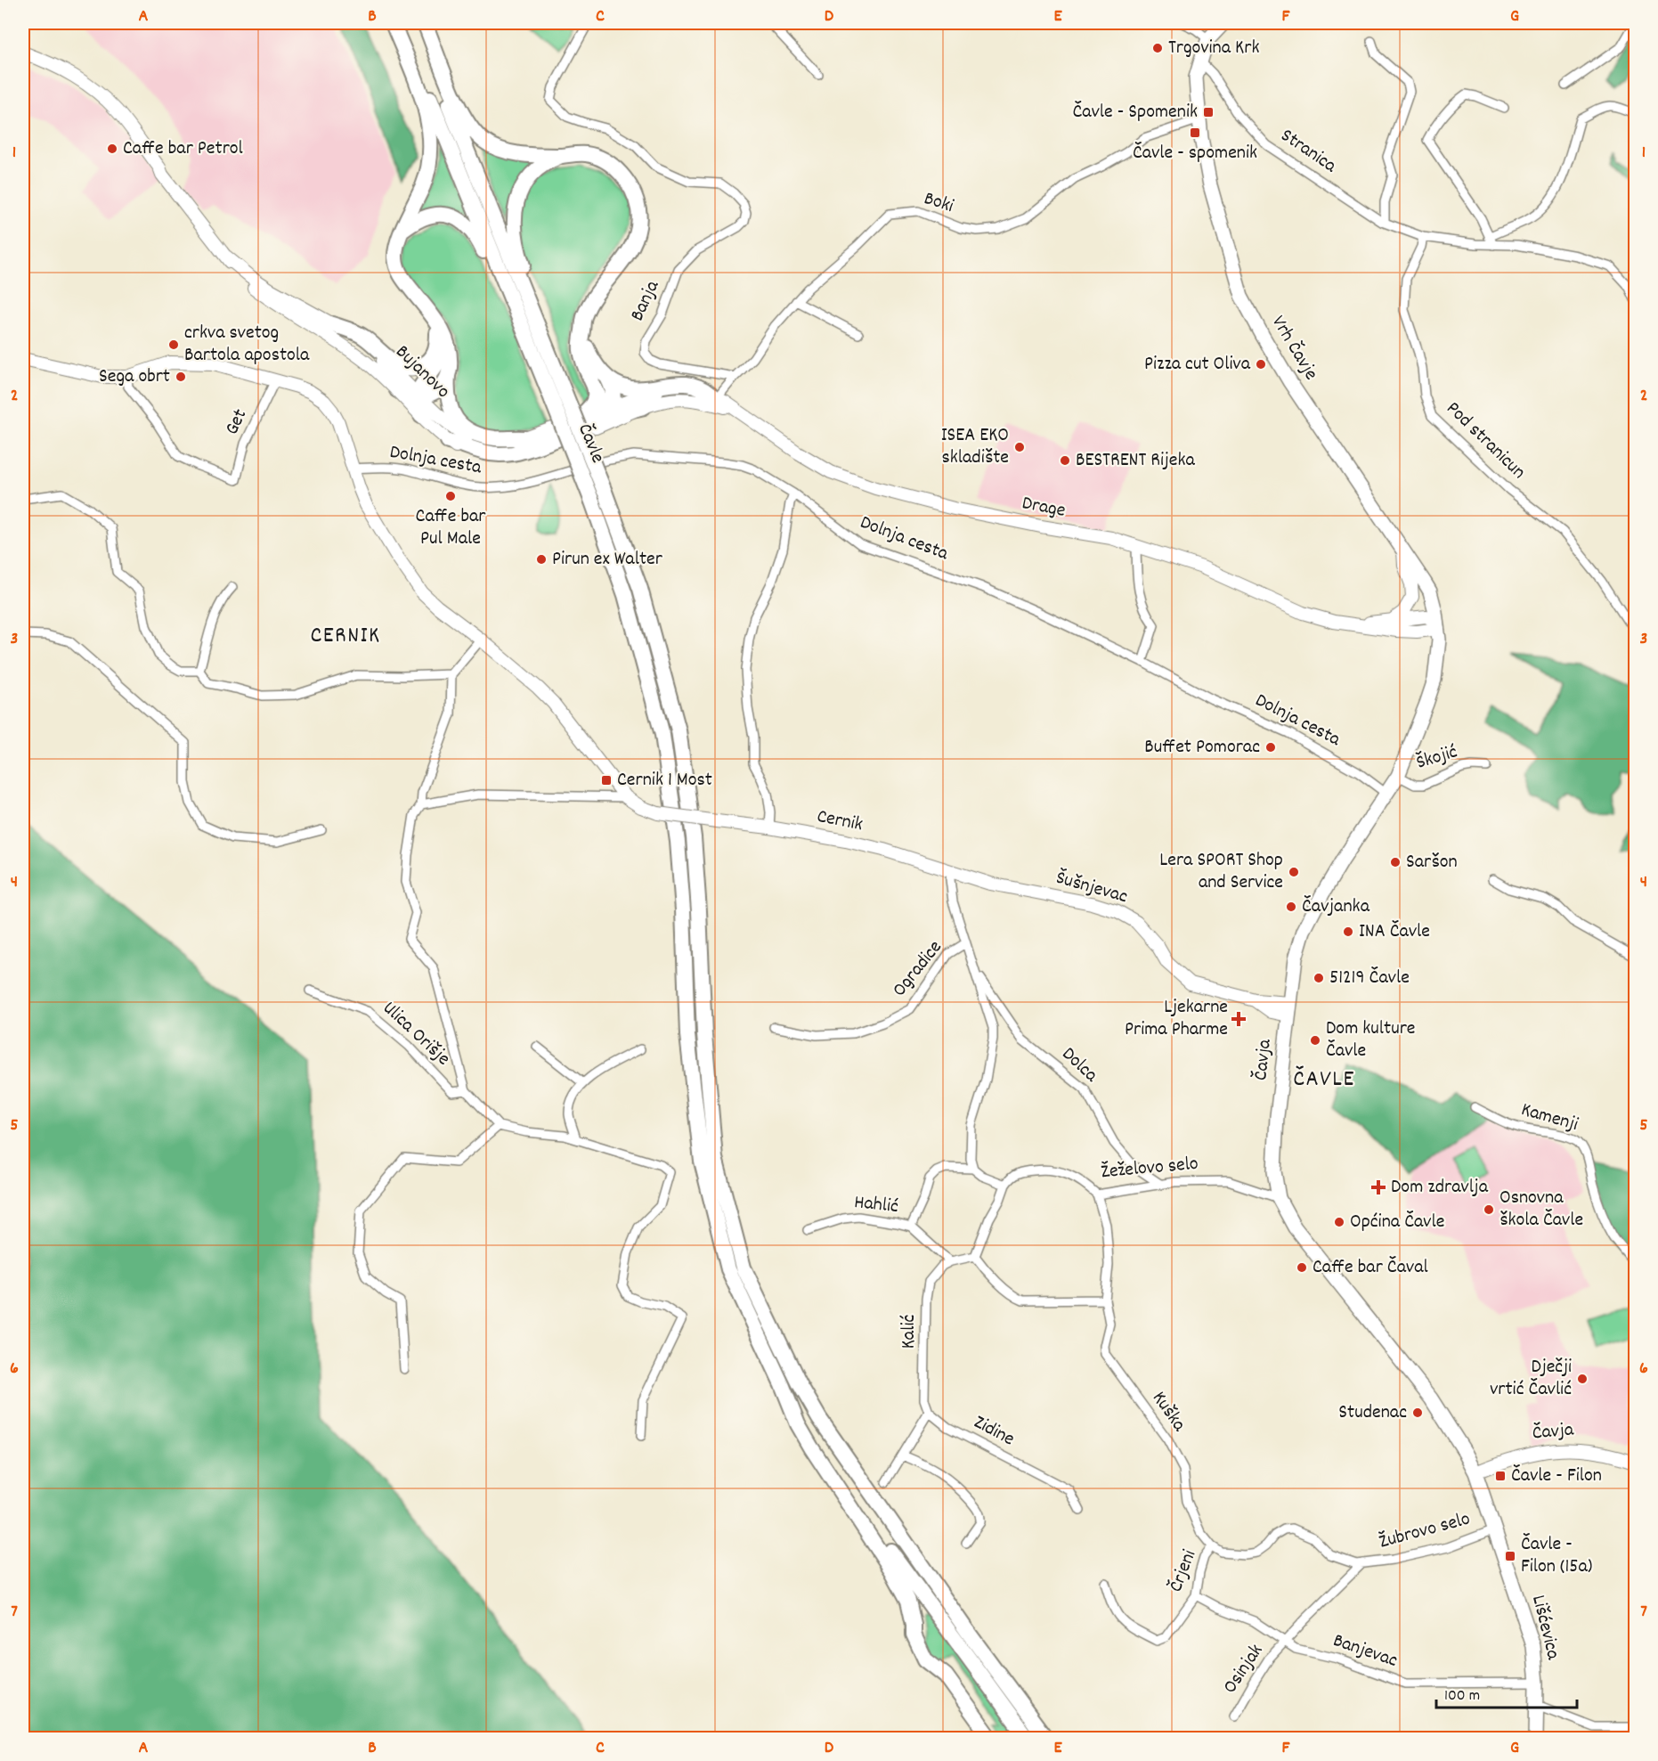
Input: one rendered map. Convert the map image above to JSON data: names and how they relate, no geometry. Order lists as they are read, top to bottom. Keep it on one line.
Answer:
{"streets":{"highway":["Čavle"],"main road":["Vrh Čavje","Bujanovo","Drage","Cernik","Šušnjevac","Čavja","Lišćevica"],"street":["Stranica","Boki","Banja","Get","Pod stranicun","Dolnja cesta","Škojić","Ogradice","Ulica Orišje","Dolca","Kamenji","Žeželovo selo","Hahlić","Kalić","Kuška","Zidine","Žubrovo selo","Črjeni","Banjevac","Osinjak"]},"crossings":[["Stranica","Vrh Čavje"],["Stranica","Pod stranicun"],["Boki","Banja"],["Boki","Vrh Čavje"],["Boki","Drage"],["Vrh Čavje","Drage"],["Vrh Čavje","Čavja"],["Bujanovo","Drage"],["Dolnja cesta","Čavja"],["Drage","Čavja"],["Škojić","Čavja"],["Cernik","Šušnjevac"],["Šušnjevac","Čavja"],["Čavja","Žeželovo selo"],["Čavja","Žubrovo selo"],["Čavja","Lišćevica"],["Dolca","Žeželovo selo"],["Žeželovo selo","Kalić"],["Žeželovo selo","Kuška"],["Kalić","Kuška"],["Kalić","Zidine"],["Kuška","Žubrovo selo"],["Kuška","Črjeni"],["Žubrovo selo","Črjeni"],["Žubrovo selo","Lišćevica"],["Žubrovo selo","Banjevac"],["Žubrovo selo","Osinjak"],["Črjeni","Banjevac"],["Lišćevica","Banjevac"],["Banjevac","Osinjak"]],"districts":["CERNIK","ČAVLE"],"places":{"other":["Trgovina Krk","Caffe bar Petrol","crkva svetog Bartola apostola","Pizza cut Oliva","Sega obrt","ISEA EKO skladište","BESTRENT Rijeka","Caffe bar Pul Male","Pirun ex Walter","Buffet Pomorac","Saršon","Lera SPORT Shop and Service","Čavjanka","INA Čavle","51219 Čavle","Dom kulture Čavle","Osnovna škola Čavle","Općina Čavle","Caffe bar Čaval","Dječji vrtić Čavlić","Studenac"],"transit":["Čavle - Spomenik","Čavle - spomenik","Cernik 1 Most","Čavle - Filon","Čavle - Filon (15a)"],"health":["Ljekarne Prima Pharme","Dom zdravlja"]},"scale_bar":"100 m","grid":{"columns":["A","B","C","D","E","F","G"],"rows":["1","2","3","4","5","6","7"]}}
